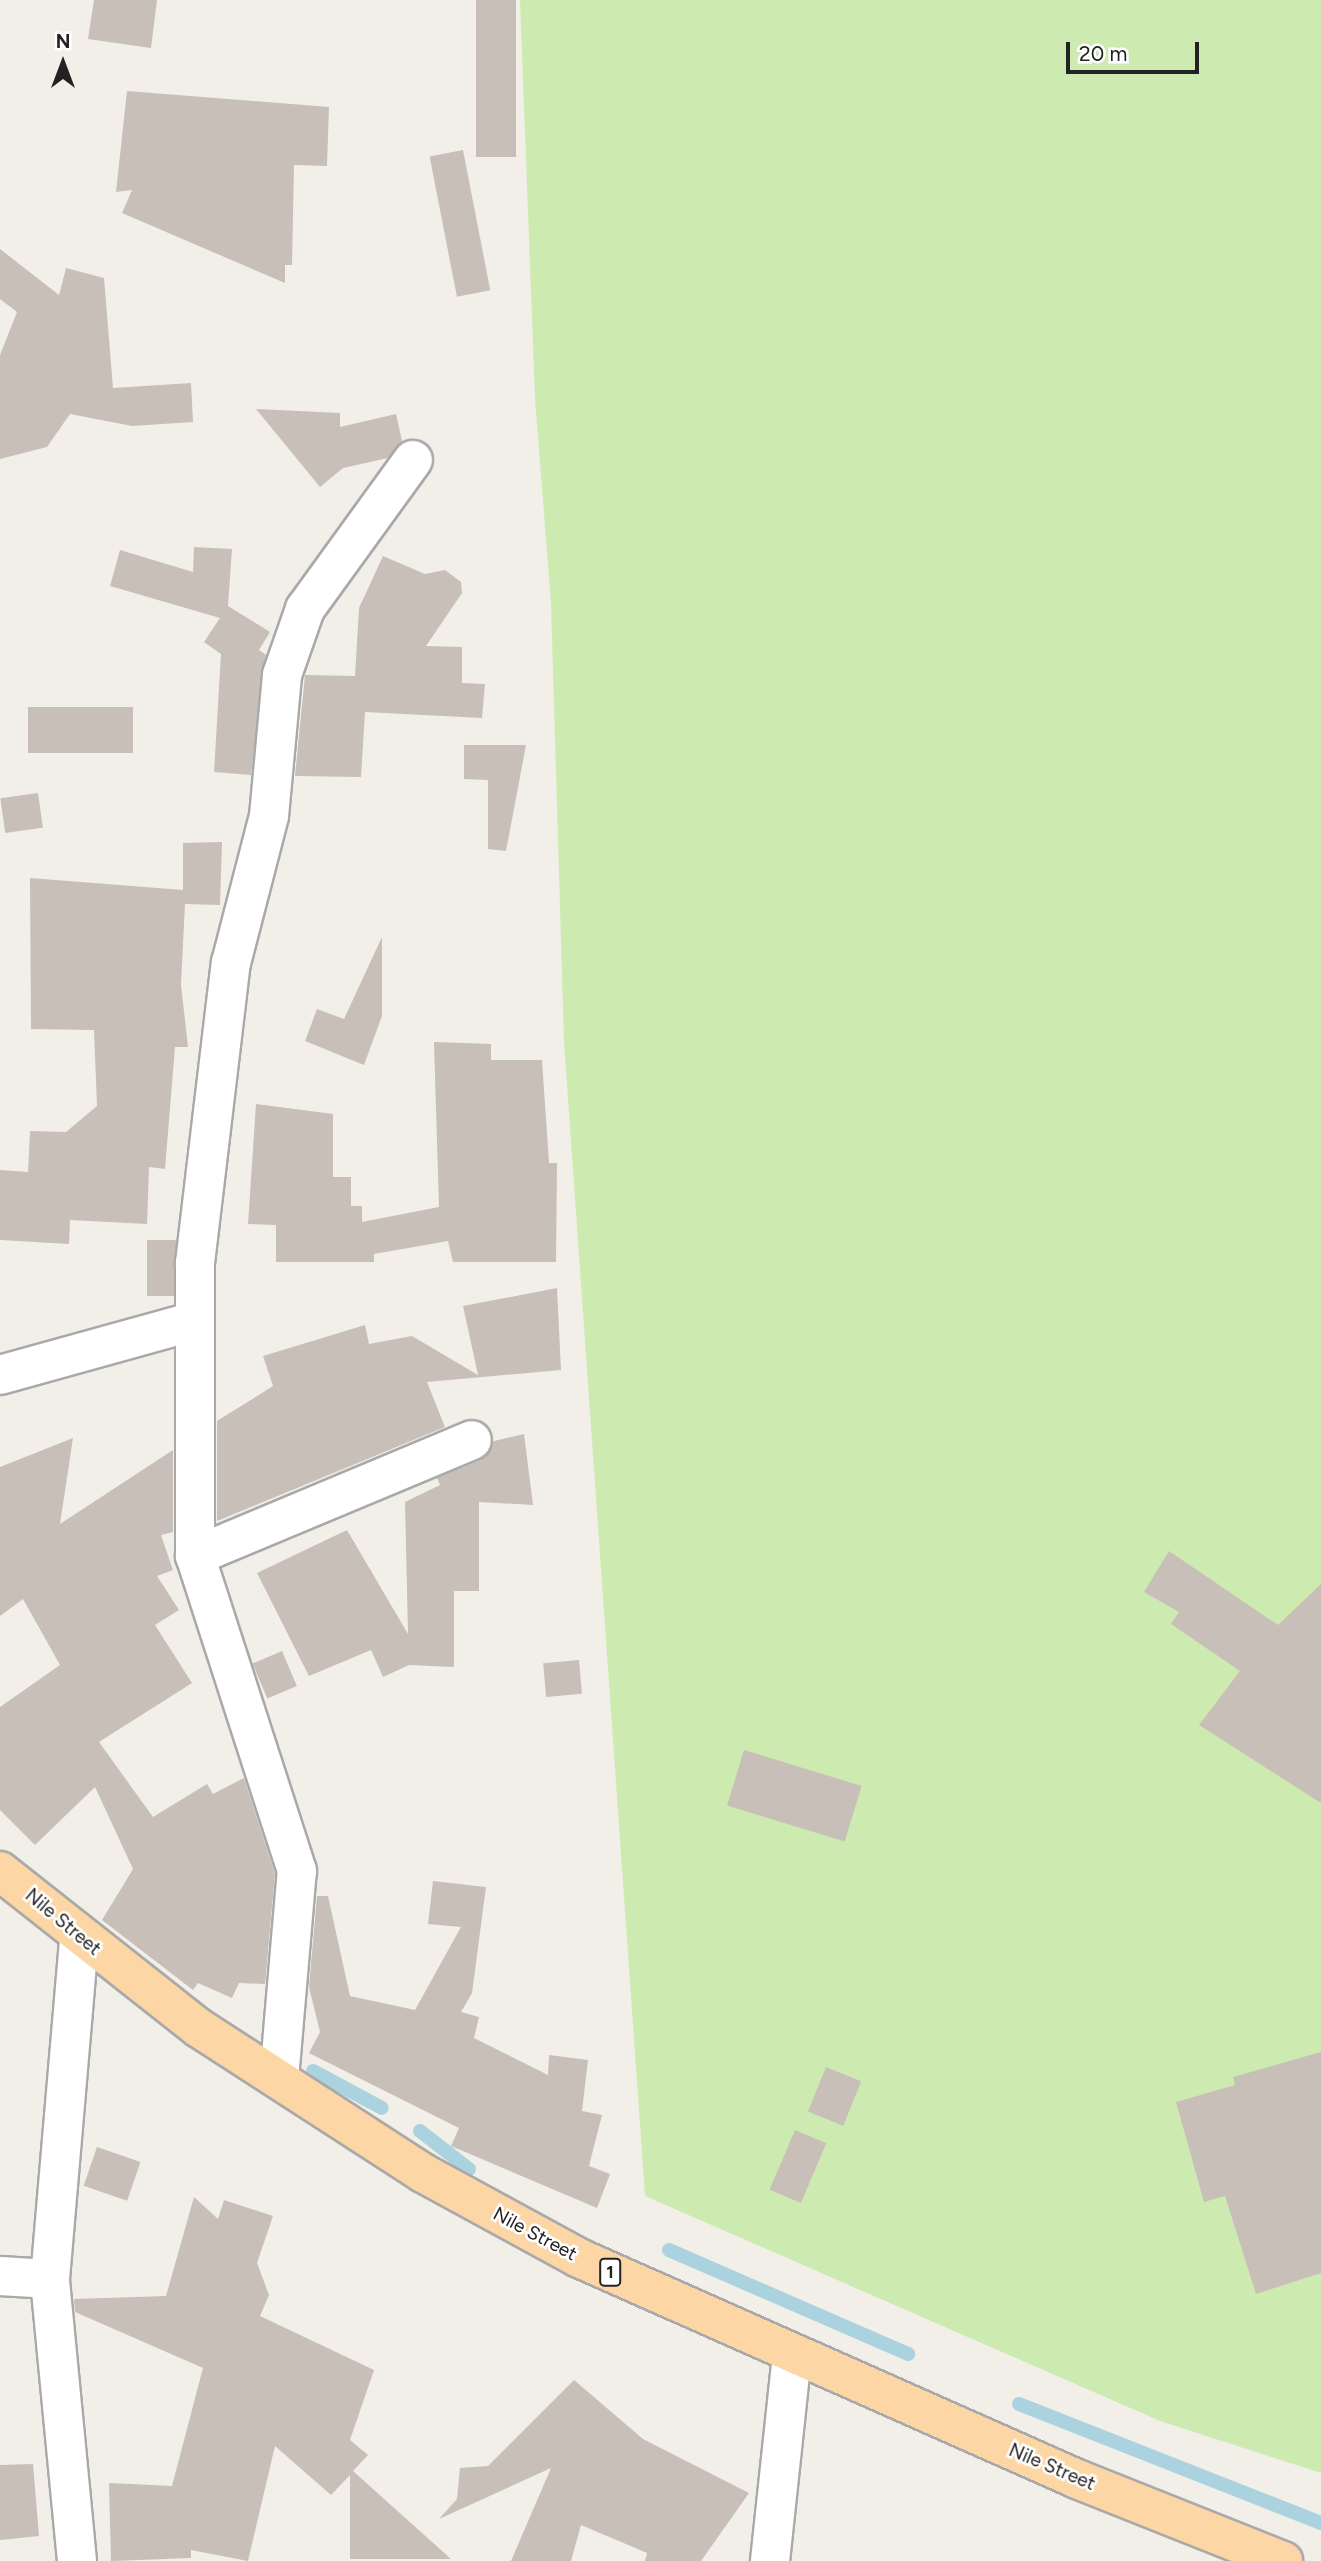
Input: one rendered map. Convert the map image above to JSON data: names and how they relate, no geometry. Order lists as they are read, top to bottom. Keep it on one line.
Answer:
{"streets":{"main road":["Nile Street","1"]},"scale_bar":"20 m","north":"top"}
